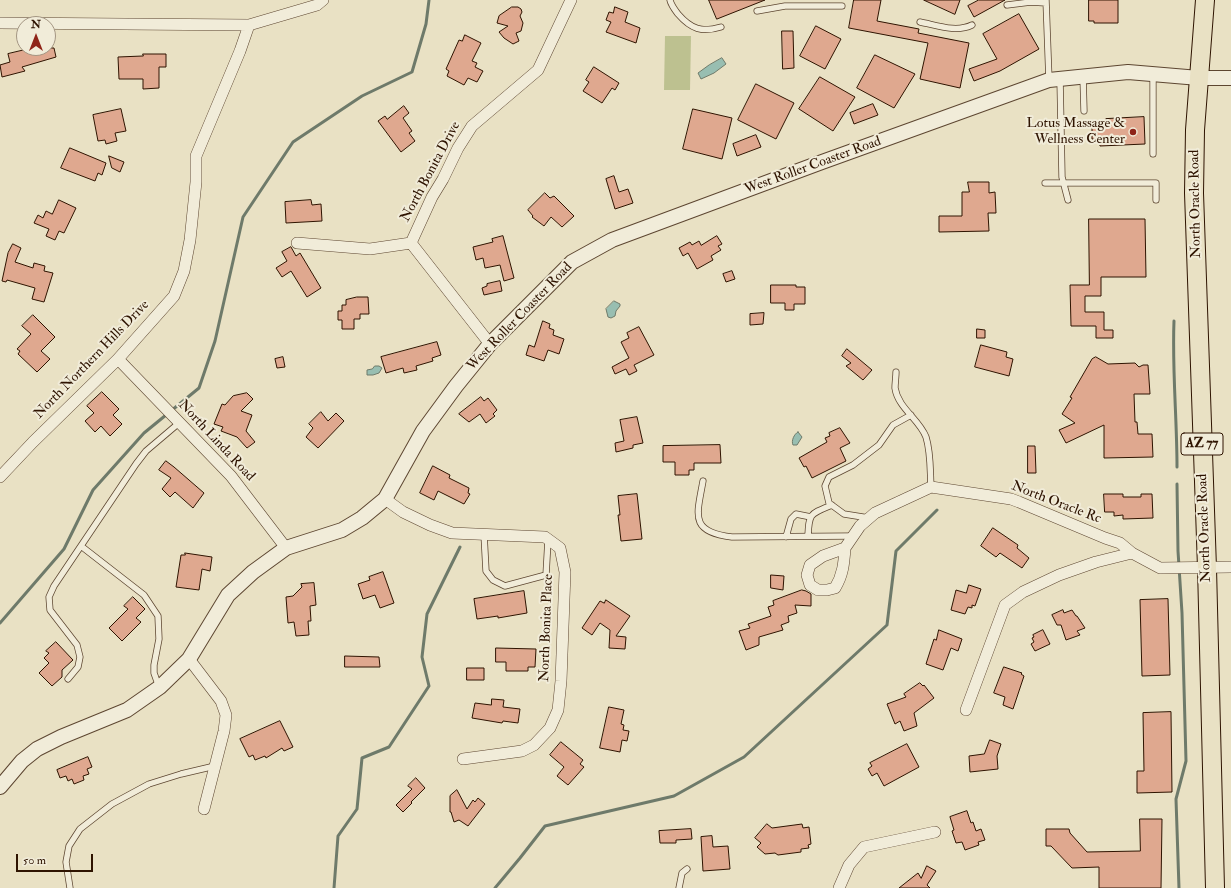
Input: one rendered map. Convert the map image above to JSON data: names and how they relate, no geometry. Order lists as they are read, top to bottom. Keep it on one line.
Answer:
{"streets":{"highway":["North Oracle Road","AZ 77"],"street":["West Roller Coaster Road","North Bonita Drive","North Northern Hills Drive","North Linda Road","North Oracle Rc","North Bonita Place"]},"crossings":[["West Roller Coaster Road","North Bonita Drive"],["West Roller Coaster Road","North Oracle Road"],["West Roller Coaster Road","North Linda Road"],["North Oracle Road","North Oracle Rc"],["North Northern Hills Drive","North Linda Road"]],"places":["Lotus Massage & Wellness Center"],"scale_bar":"50 m","north":"top"}
